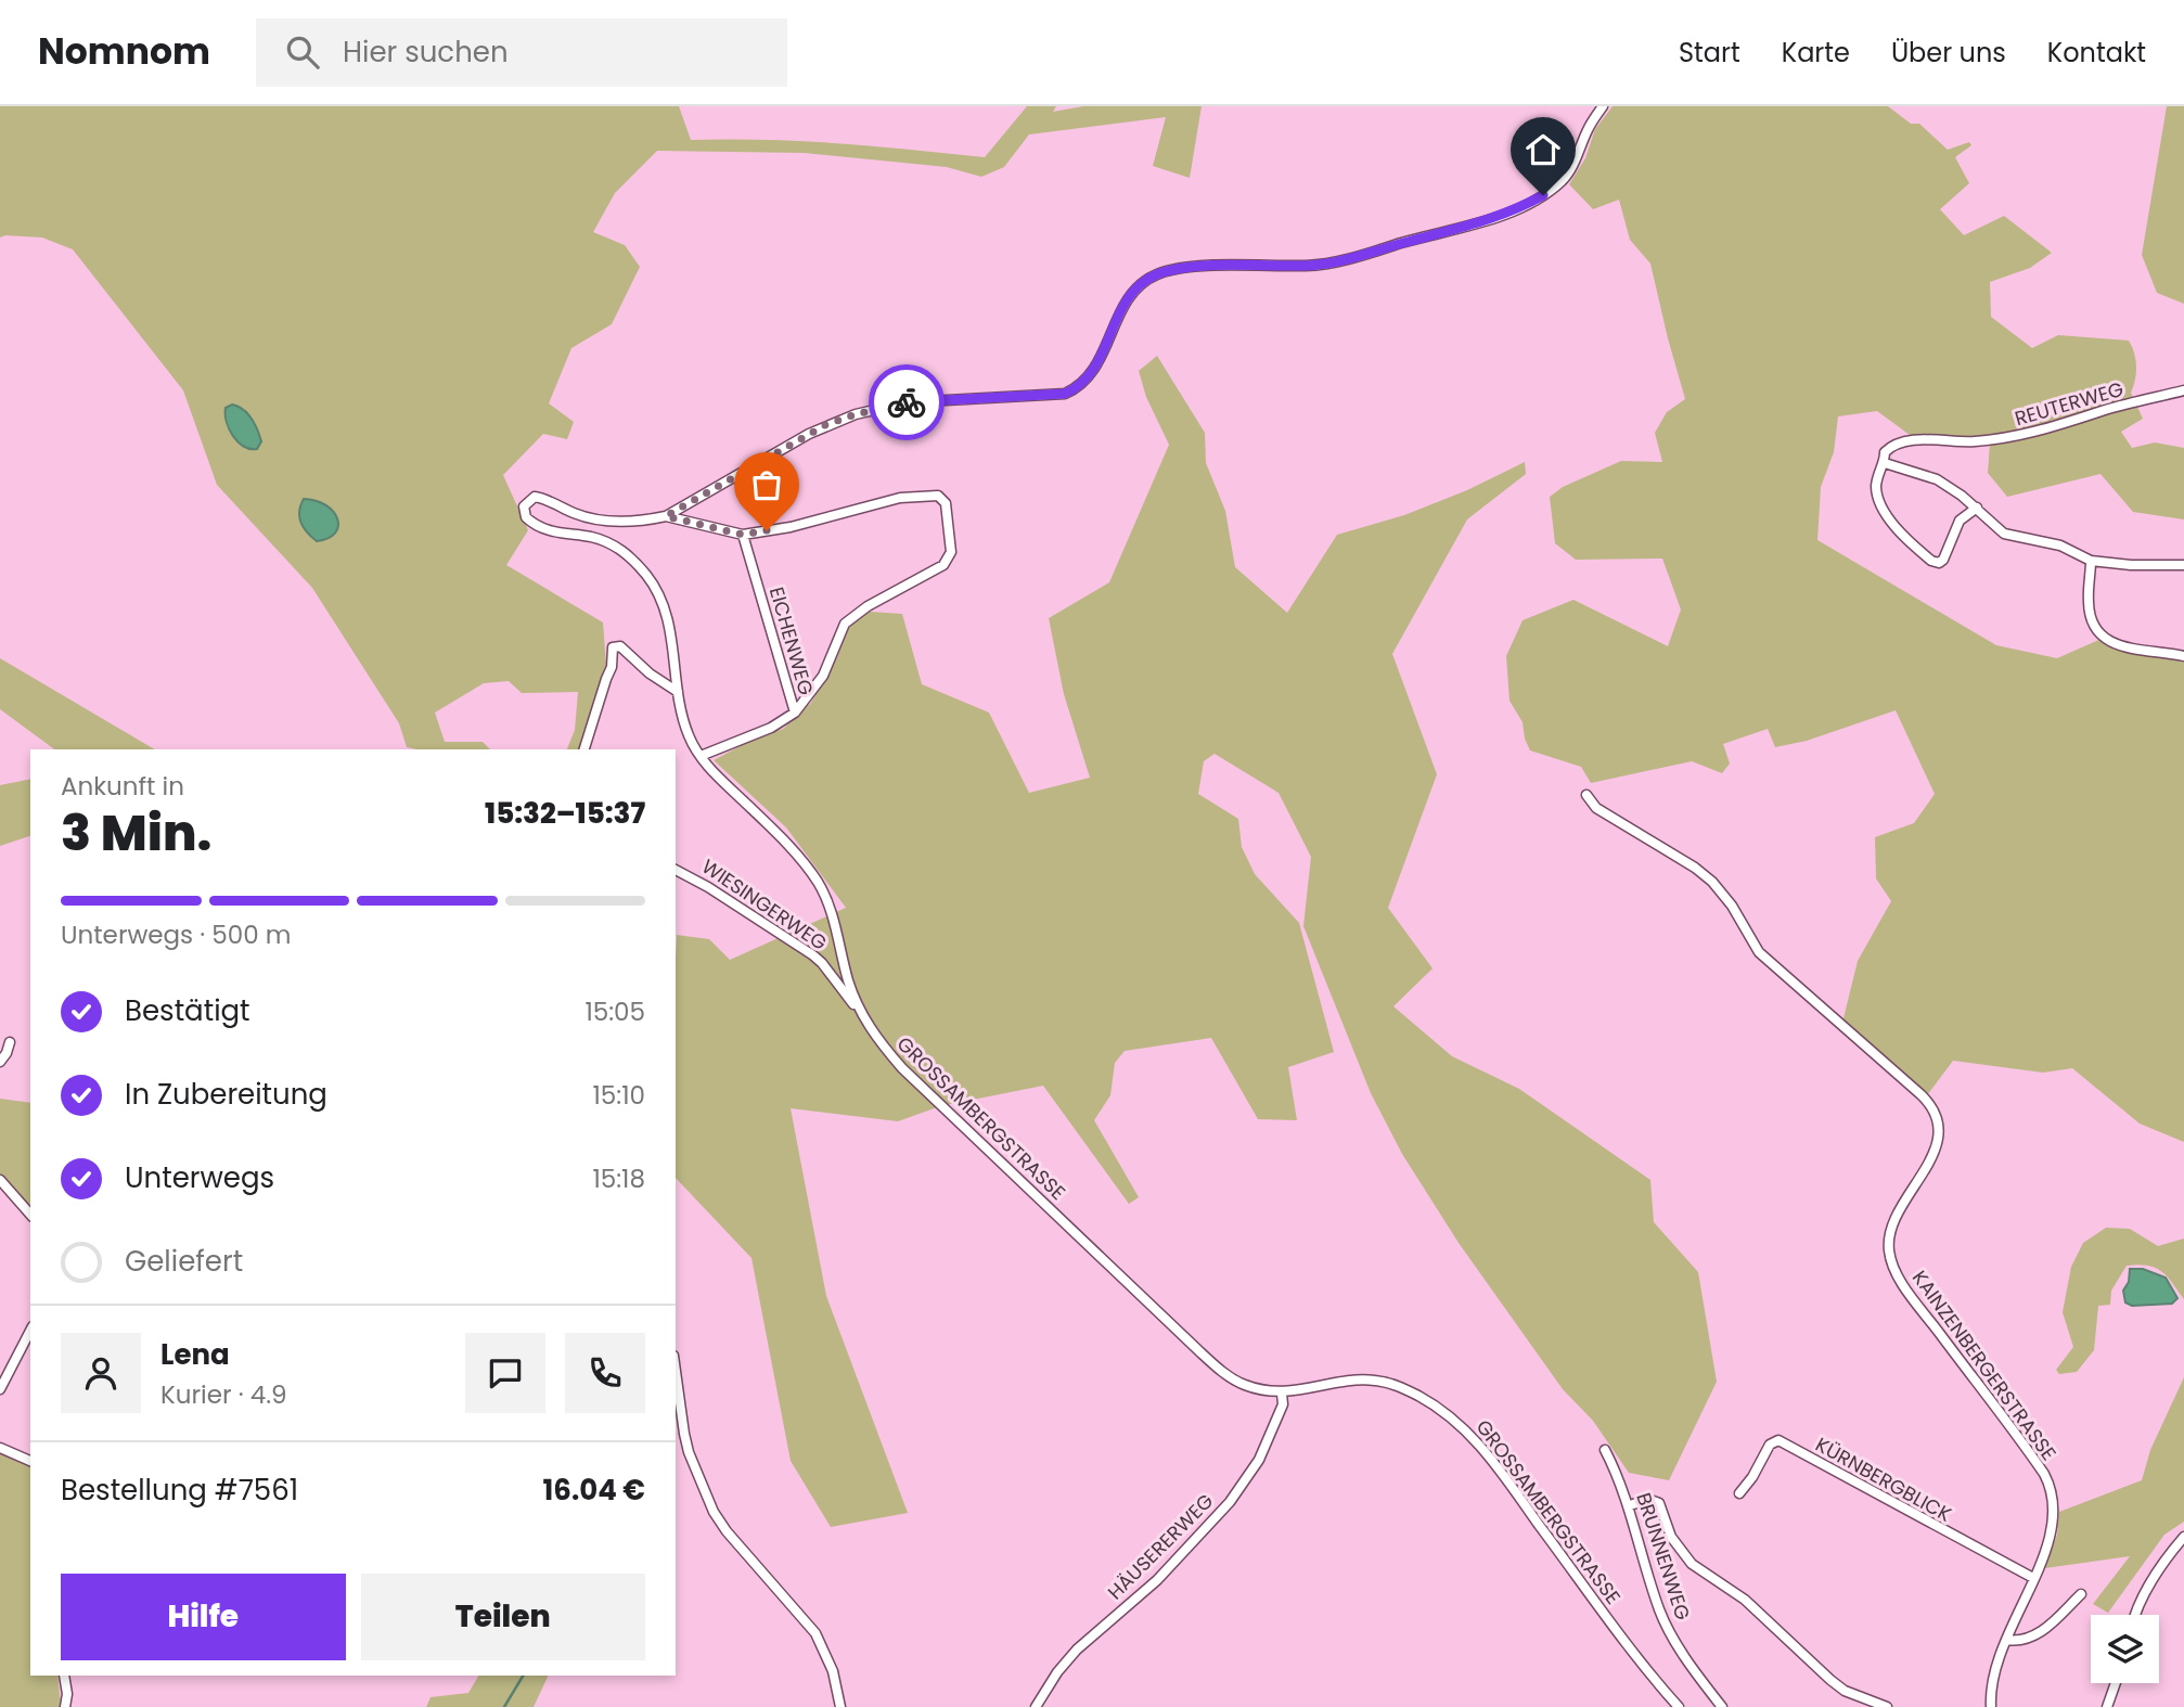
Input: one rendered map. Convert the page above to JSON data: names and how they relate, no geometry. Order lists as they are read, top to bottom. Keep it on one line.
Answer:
{"streets":{"street":["REUTERWEG","EICHENWEG","WIESINGERWEG","GROSSAMBERGSTRASSE","KAINZENBERGERSTRASSE","KÜRNBERGBLICK","HÄUSERERWEG","BRUNNENWEG"]},"crossings":[["WIESINGERWEG","GROSSAMBERGSTRASSE"],["GROSSAMBERGSTRASSE","HÄUSERERWEG"],["KAINZENBERGERSTRASSE","KÜRNBERGBLICK"]],"page":{"header":"Nomnom","search":"Hier suchen","nav":["Start","Karte","Über uns","Kontakt"],"heading":["3 Min.","Ankunft in","15:32–15:37"],"panel":["Lena","Kurier · 4.9","Bestellung #7561","16.04 €"],"bar":"Unterwegs · 500 m","list":[["Bestätigt","15:05"],["In Zubereitung","15:10"],["Unterwegs","15:18"],"Geliefert"],"buttons":["Hilfe","Teilen"]}}
